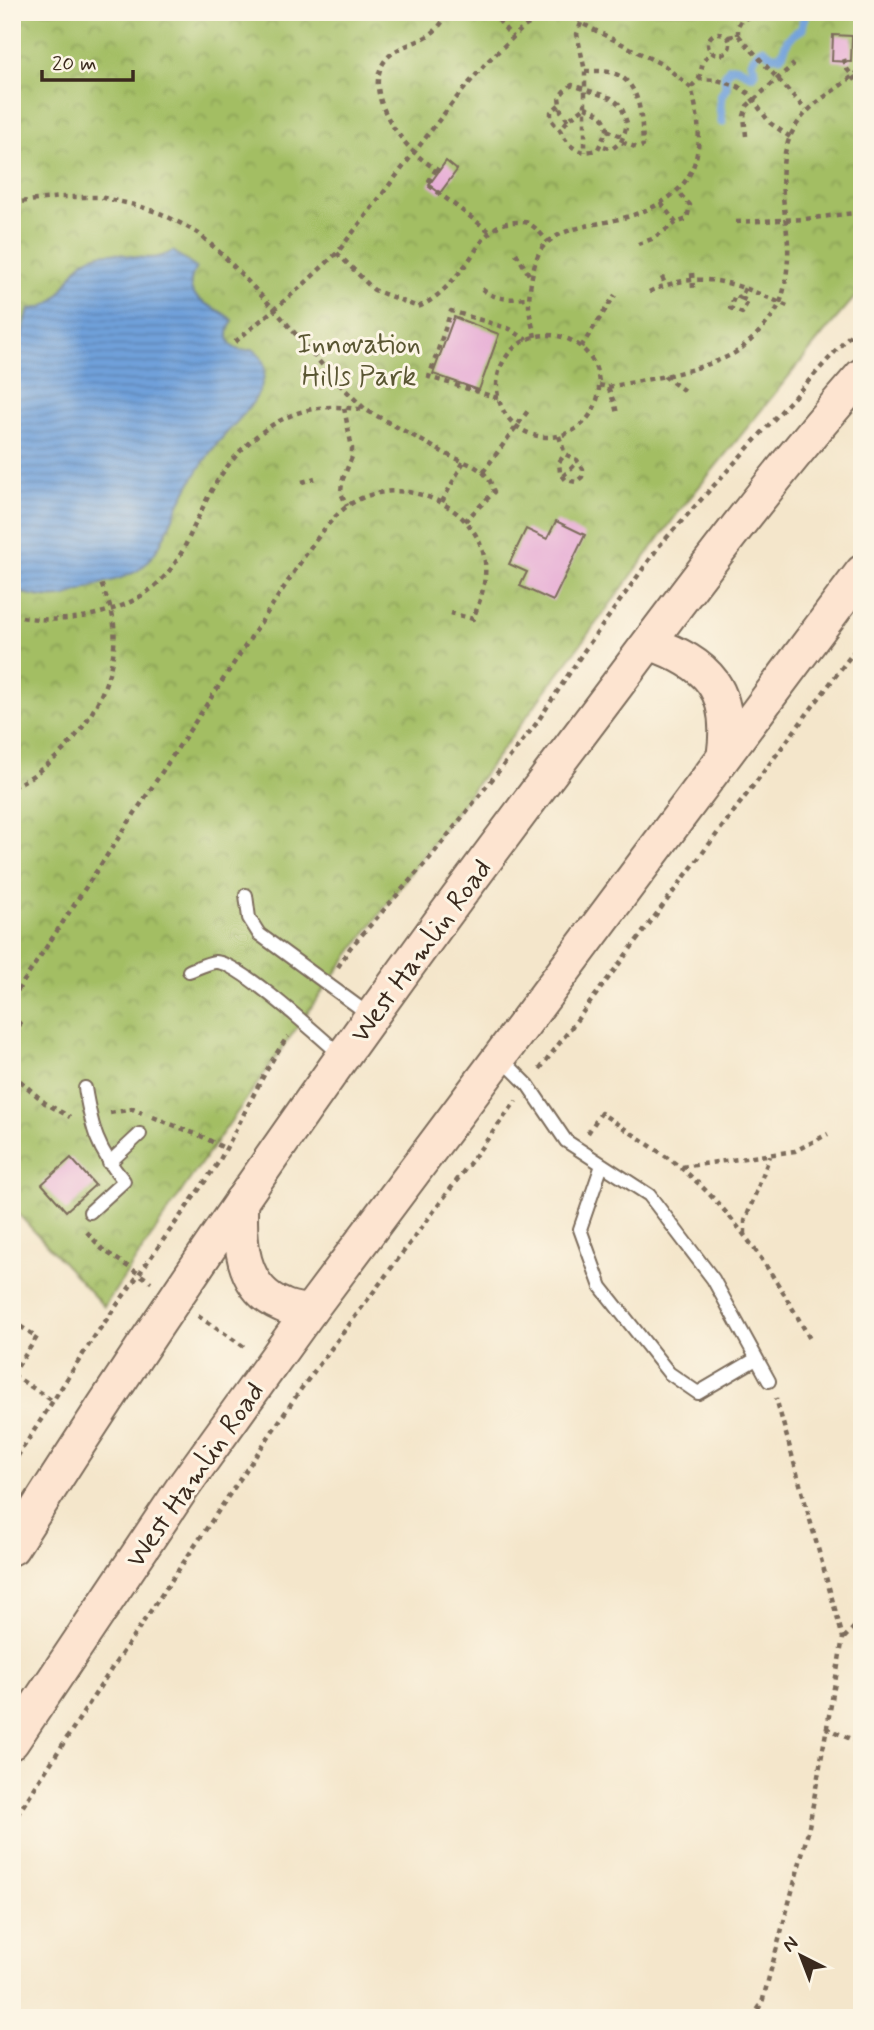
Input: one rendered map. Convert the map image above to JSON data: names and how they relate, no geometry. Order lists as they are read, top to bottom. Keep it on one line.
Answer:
{"streets":{"main road":["West Hamlin Road"]},"parks":["Innovation Hills Park"],"scale_bar":"20 m","north":"top left"}
